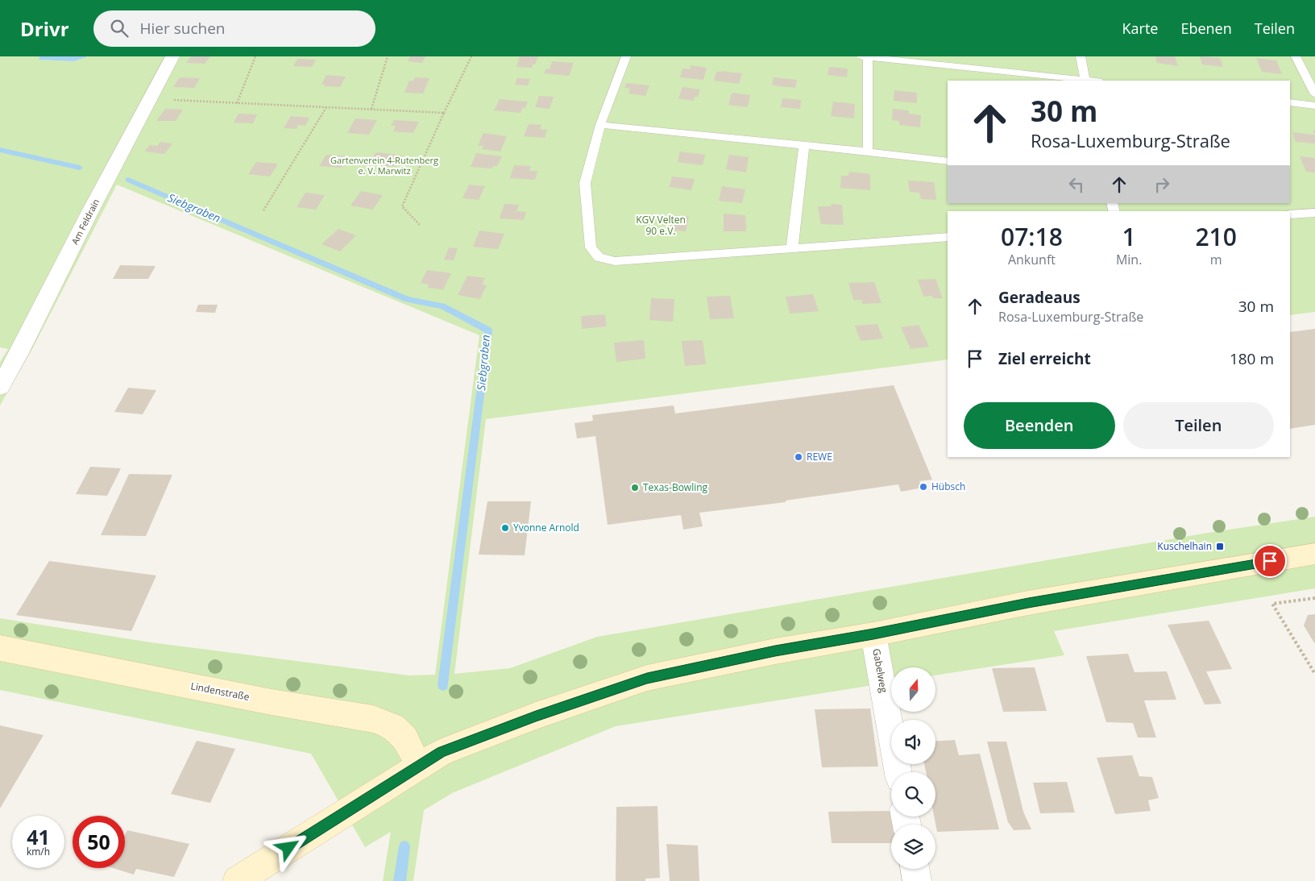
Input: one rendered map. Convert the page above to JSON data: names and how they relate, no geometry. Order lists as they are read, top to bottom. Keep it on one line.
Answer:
{"streets":{"main road":["Lindenstraße"],"street":["Am Feldrain","Gabelweg"]},"water":["Siebgraben"],"parks":["Gartenverein 4-Rutenberg e. V. Marwitz","KGV Velten 90 e.V."],"places":{"other":["REWE","Hübsch","Texas-Bowling","Yvonne Arnold"],"transit":["Kuschelhain"]},"north":"top","page":{"header":"Drivr","search":"Hier suchen","nav":["Karte","Ebenen","Teilen"],"turn":["30 m","Rosa-Luxemburg-Straße"],"eta":["07:18","Ankunft","1","Min.","210","m"],"list":[{"name":"Geradeaus","note":"Rosa-Luxemburg-Straße","value":"30 m"},{"name":"Ziel erreicht","value":"180 m"}],"buttons":["Beenden","Teilen"],"speed":"41 km/h","limit":"50"}}
